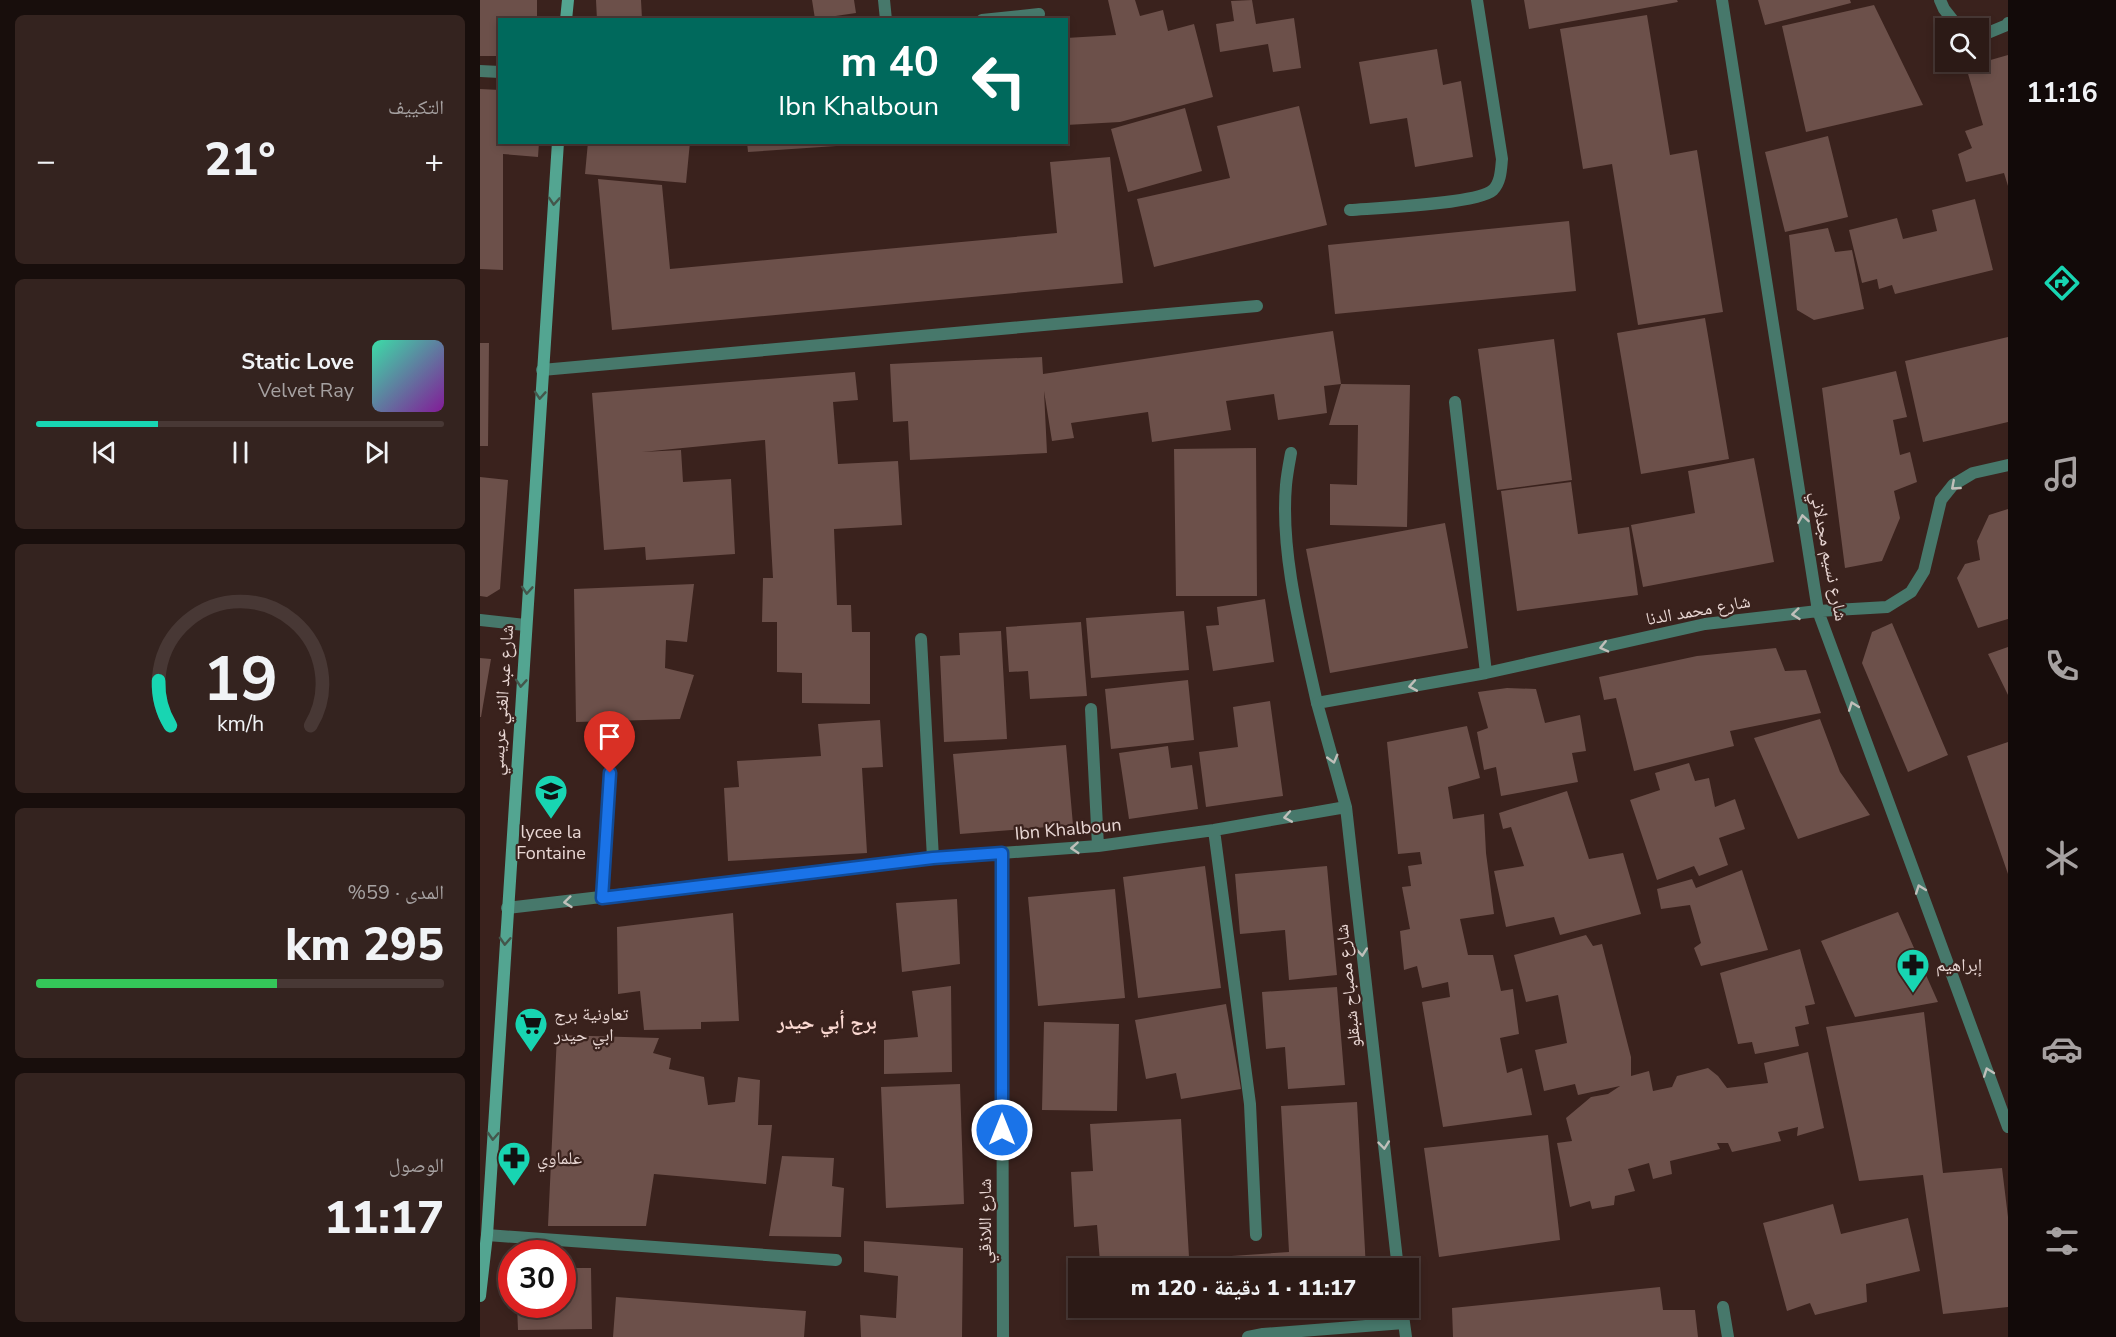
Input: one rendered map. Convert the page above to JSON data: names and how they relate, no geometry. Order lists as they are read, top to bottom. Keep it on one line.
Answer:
{"streets":{"street":["شارع نسيم مجدلاني","شارع محمد الدنا","شارع عبد الغني عريسي","Ibn Khalboun","شارع مصباح شبقلو","شارع اللاذقي"]},"crossings":[["شارع نسيم مجدلاني","شارع محمد الدنا"],["شارع محمد الدنا","شارع مصباح شبقلو"],["شارع عبد الغني عريسي","Ibn Khalboun"],["Ibn Khalboun","شارع مصباح شبقلو"],["Ibn Khalboun","شارع اللاذقي"]],"one_way":["شارع نسيم مجدلاني","شارع محمد الدنا","شارع عبد الغني عريسي","Ibn Khalboun","شارع مصباح شبقلو"],"districts":["برج أبي حيدر"],"places":{"school or university":["lycee la Fontaine"],"pharmacy":["إبراهيم","علماوي"],"supermarket":["تعاونية برج ابي حيدر"]},"page":{"tabs":"11:16","tile":["التكييف",["المدى · 59%","295 km"],["الوصول","11:17"]],"turn":["40 m","Ibn Khalboun"],"heat":["−","21°","+"],"song":["Static Love","Velvet Ray"],"limit":"30","trip":"11:17 · 1 دقيقة · 120 m","gauge":["19","km/h"]}}
